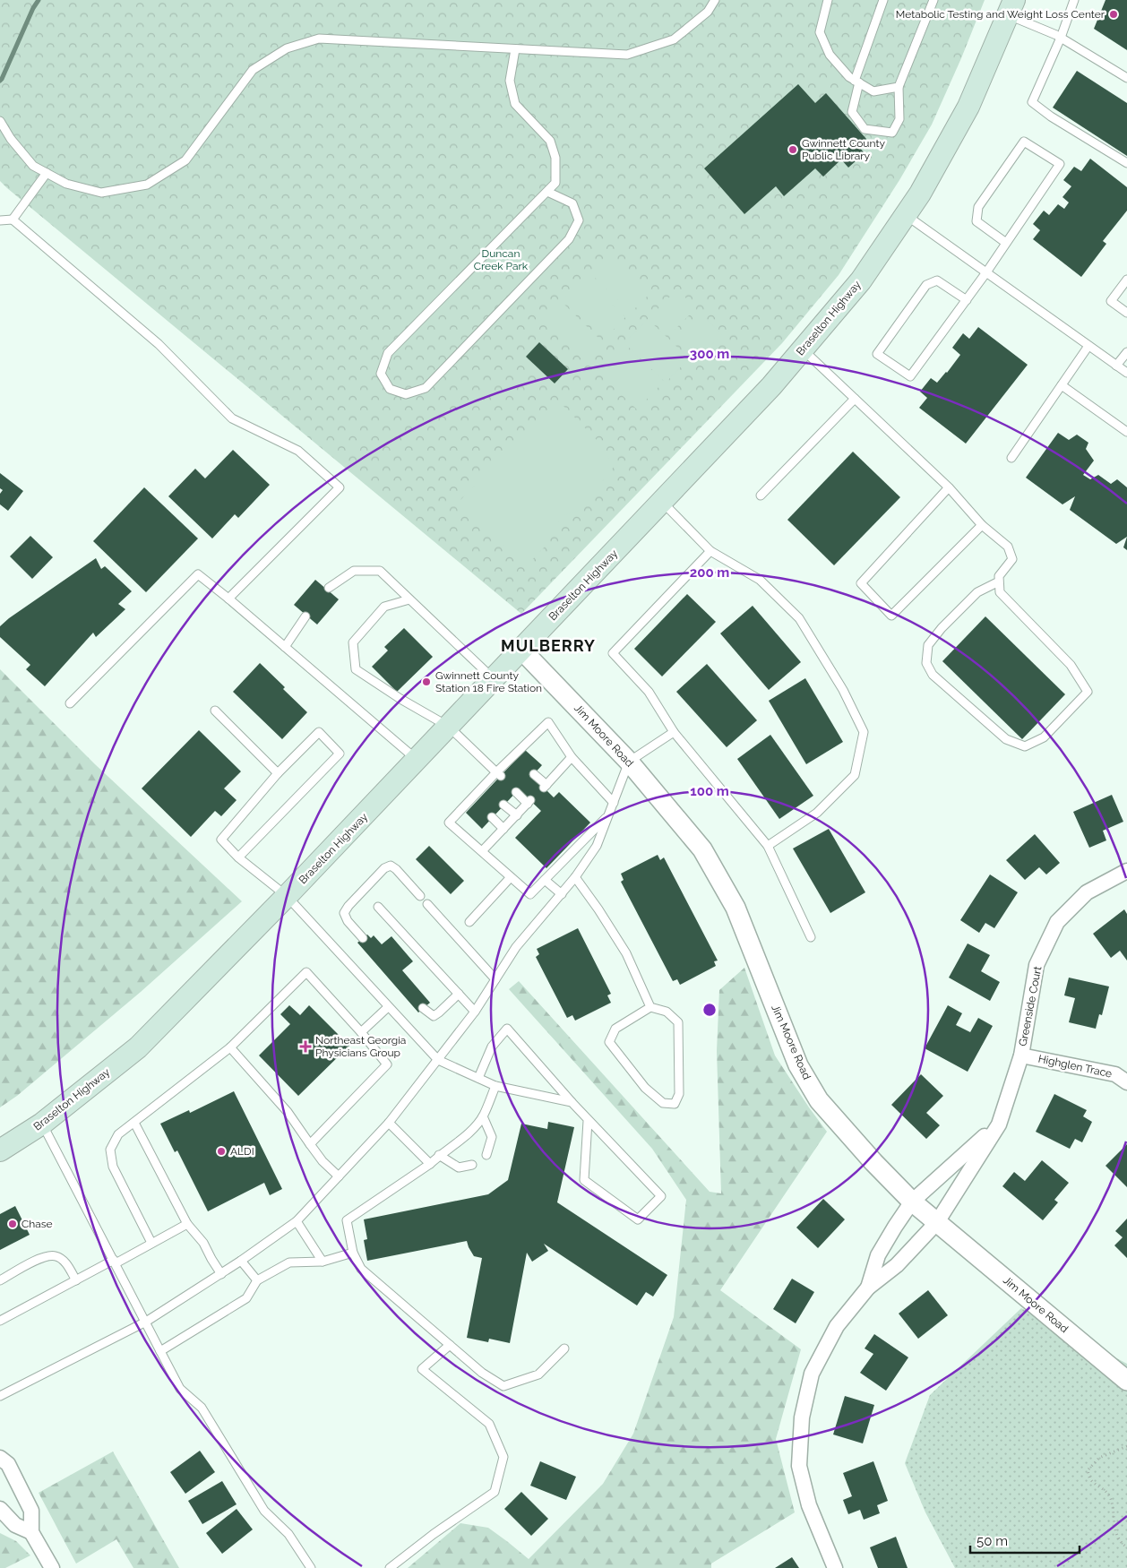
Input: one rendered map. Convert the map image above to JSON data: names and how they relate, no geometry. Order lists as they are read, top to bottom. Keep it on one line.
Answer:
{"streets":{"main road":["Braselton Highway"],"street":["Jim Moore Road","Greenside Court","Highglen Trace"]},"crossings":[["Braselton Highway","Jim Moore Road"],["Jim Moore Road","Greenside Court"],["Greenside Court","Highglen Trace"]],"districts":["MULBERRY"],"parks":["Duncan Creek Park"],"places":{"other":["Metabolic Testing and Weight Loss Center","Gwinnett County Public Library","Gwinnett County Station 18 Fire Station","ALDI","Chase"],"health":["Northeast Georgia Physicians Group"]},"scale_bar":"50 m","rings":["300 m","200 m","100 m"]}
